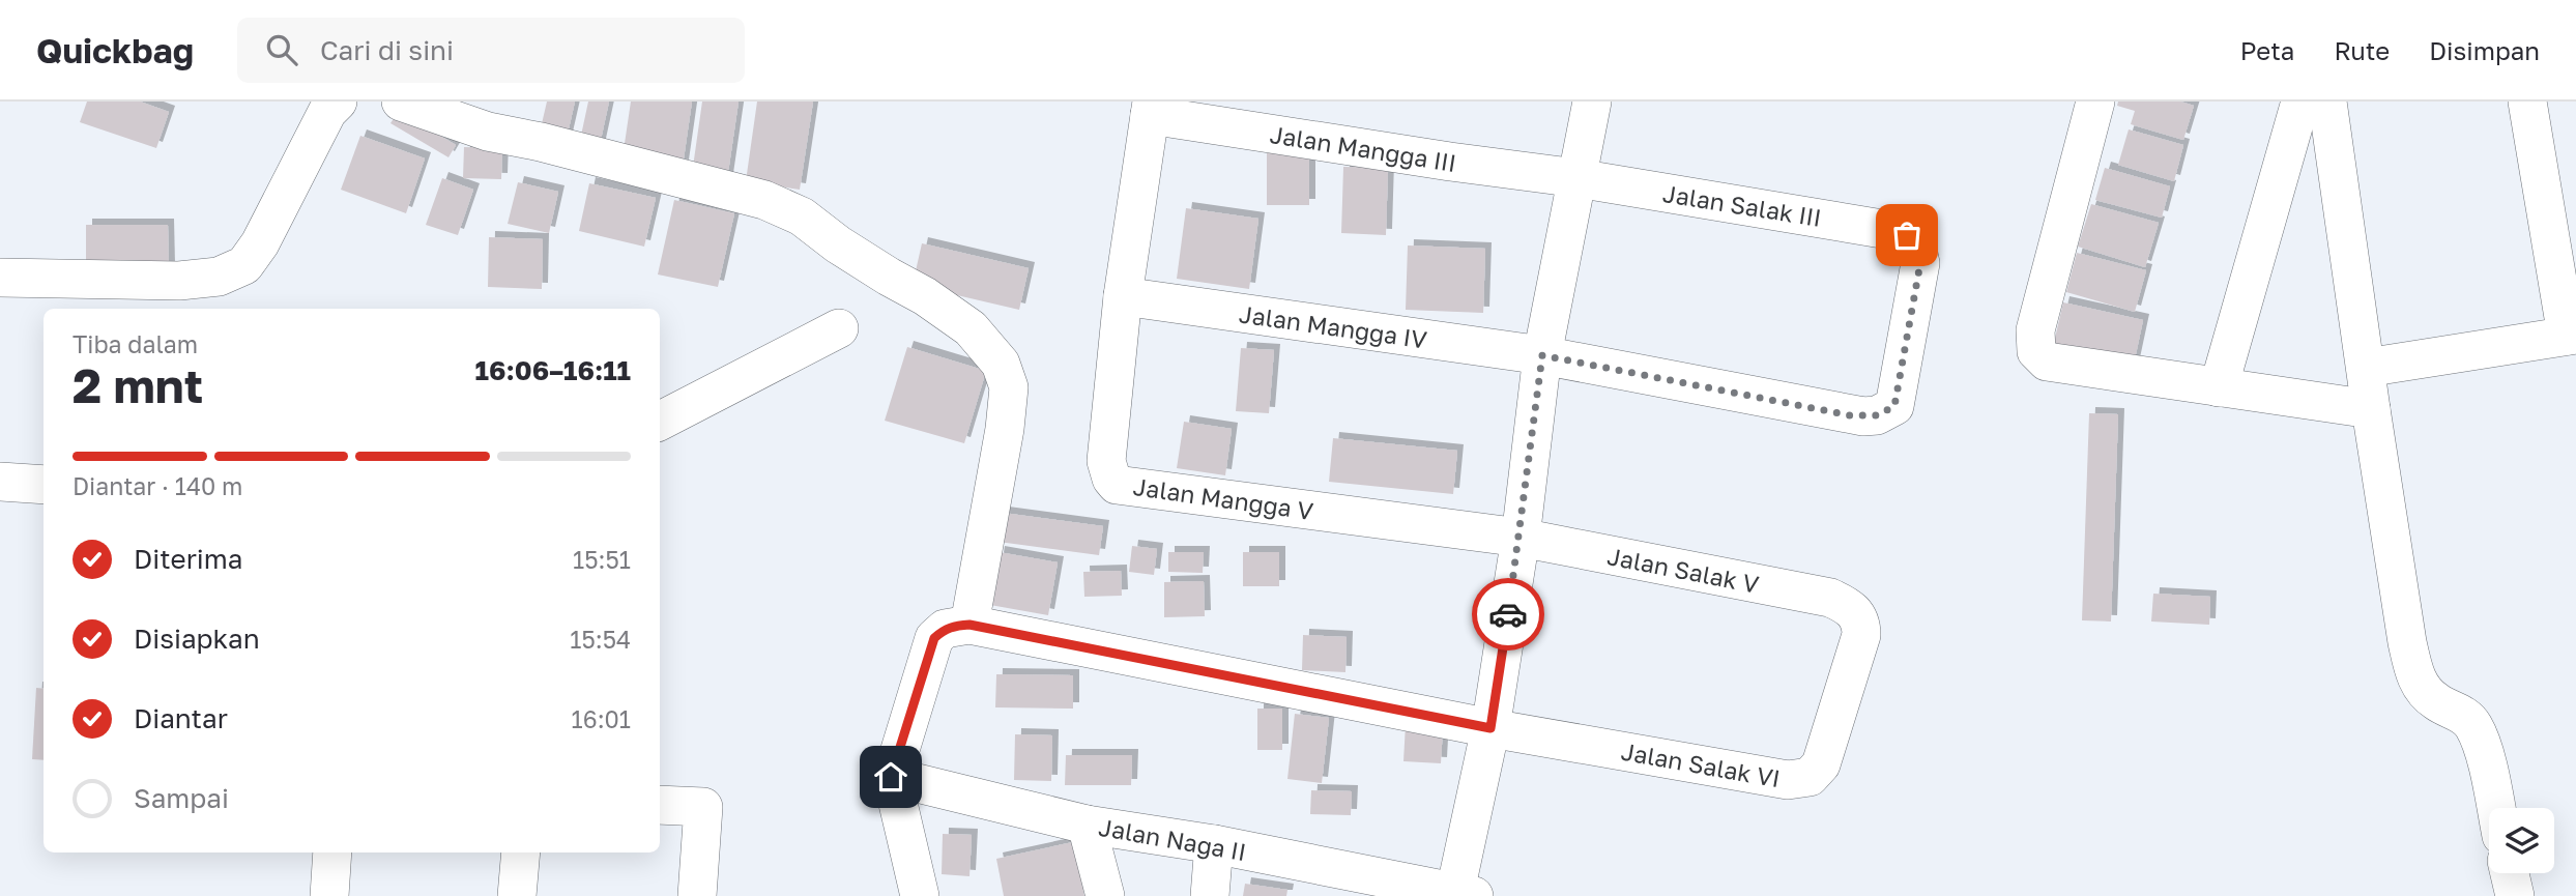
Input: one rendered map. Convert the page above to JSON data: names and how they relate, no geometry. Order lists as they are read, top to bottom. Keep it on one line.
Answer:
{"streets":{"street":["Jalan Mangga III","Jalan Salak III","Jalan Mangga IV","Jalan Mangga V","Jalan Salak V","Jalan Salak VI","Jalan Naga II"]},"crossings":[["Jalan Mangga III","Jalan Salak III"],["Jalan Salak III","Jalan Mangga IV"],["Jalan Mangga IV","Jalan Mangga V"],["Jalan Mangga V","Jalan Salak V"],["Jalan Salak V","Jalan Salak VI"]],"page":{"header":"Quickbag","search":"Cari di sini","nav":["Peta","Rute","Disimpan"],"heading":["2 mnt","Tiba dalam","16:06–16:11"],"bar":"Diantar · 140 m","list":[["Diterima","15:51"],["Disiapkan","15:54"],["Diantar","16:01"],"Sampai"]}}
